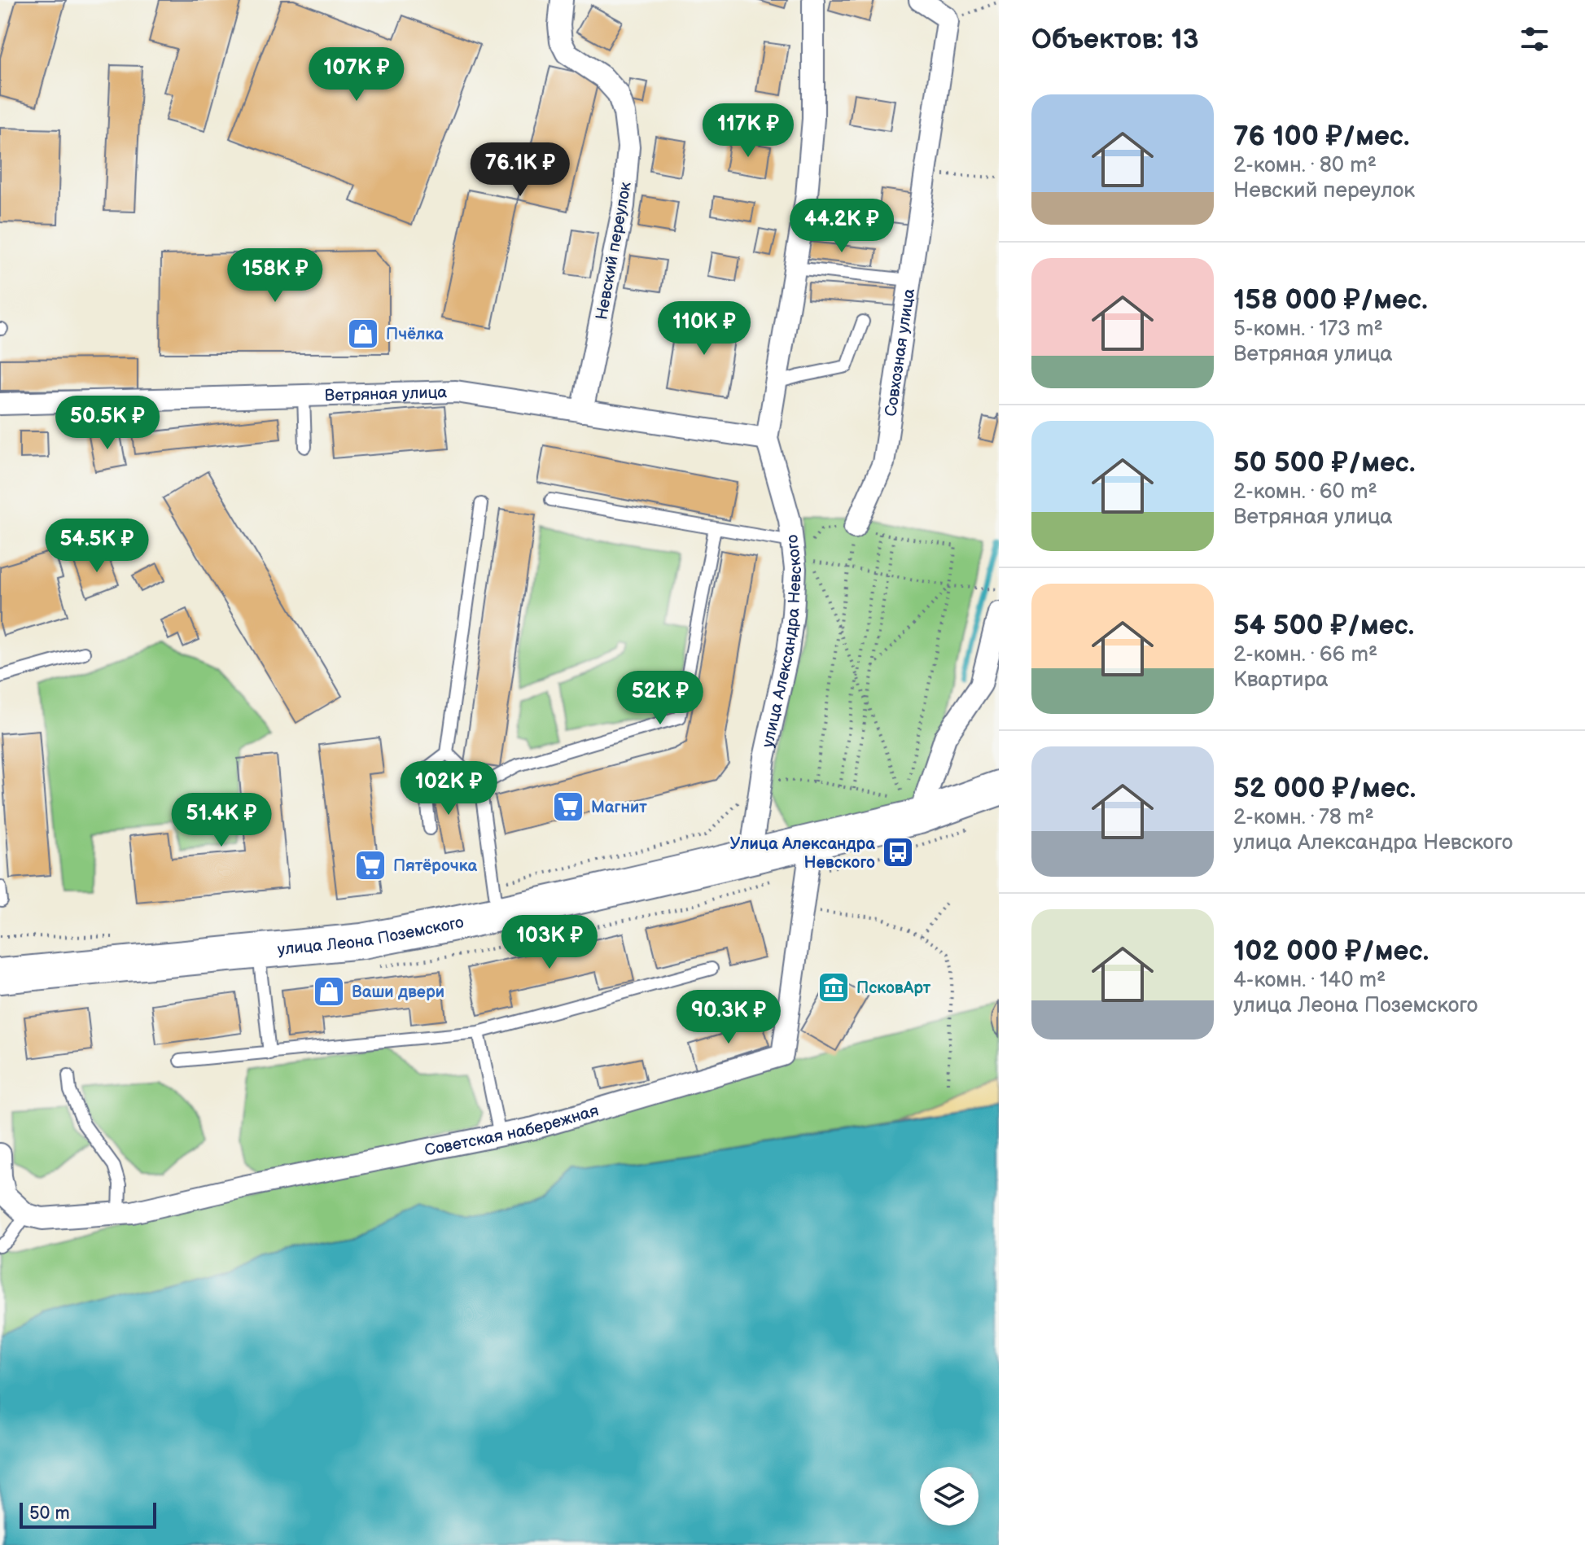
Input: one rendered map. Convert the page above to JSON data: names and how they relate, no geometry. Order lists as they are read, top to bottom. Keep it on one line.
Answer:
{"streets":{"main road":["улица Леона Поземского"],"street":["Невский переулок","Совхозная улица","Ветряная улица","улица Александра Невского","Советская набережная"]},"crossings":[["Невский переулок","Ветряная улица"],["Ветряная улица","улица Александра Невского"],["улица Александра Невского","улица Леона Поземского"],["улица Леона Поземского","Советская набережная"]],"places":{"shop":["Пчёлка","Ваши двери"],"supermarket":["Магнит","Пятёрочка"],"bus stop":["Улица Александра Невского"],"museum":["ПсковАрт"]},"scale_bar":"50 m","page":{"heading":"Объектов: 13","price":["107K ₽","117K ₽","76.1K ₽","44.2K ₽","158K ₽","110K ₽","50.5K ₽","54.5K ₽","52K ₽","102K ₽","51.4K ₽","103K ₽","90.3K ₽"],"list":[{"name":"76 100 ₽/мес.","note":"2-комн. · 80 m² · Невский переулок"},{"name":"158 000 ₽/мес.","note":"5-комн. · 173 m² · Ветряная улица"},{"name":"50 500 ₽/мес.","note":"2-комн. · 60 m² · Ветряная улица"},{"name":"54 500 ₽/мес.","note":"2-комн. · 66 m² · Квартира"},{"name":"52 000 ₽/мес.","note":"2-комн. · 78 m² · улица Александра Невского"},{"name":"102 000 ₽/мес.","note":"4-комн. · 140 m² · улица Леона Поземского"}],"scale":"50 m"}}
